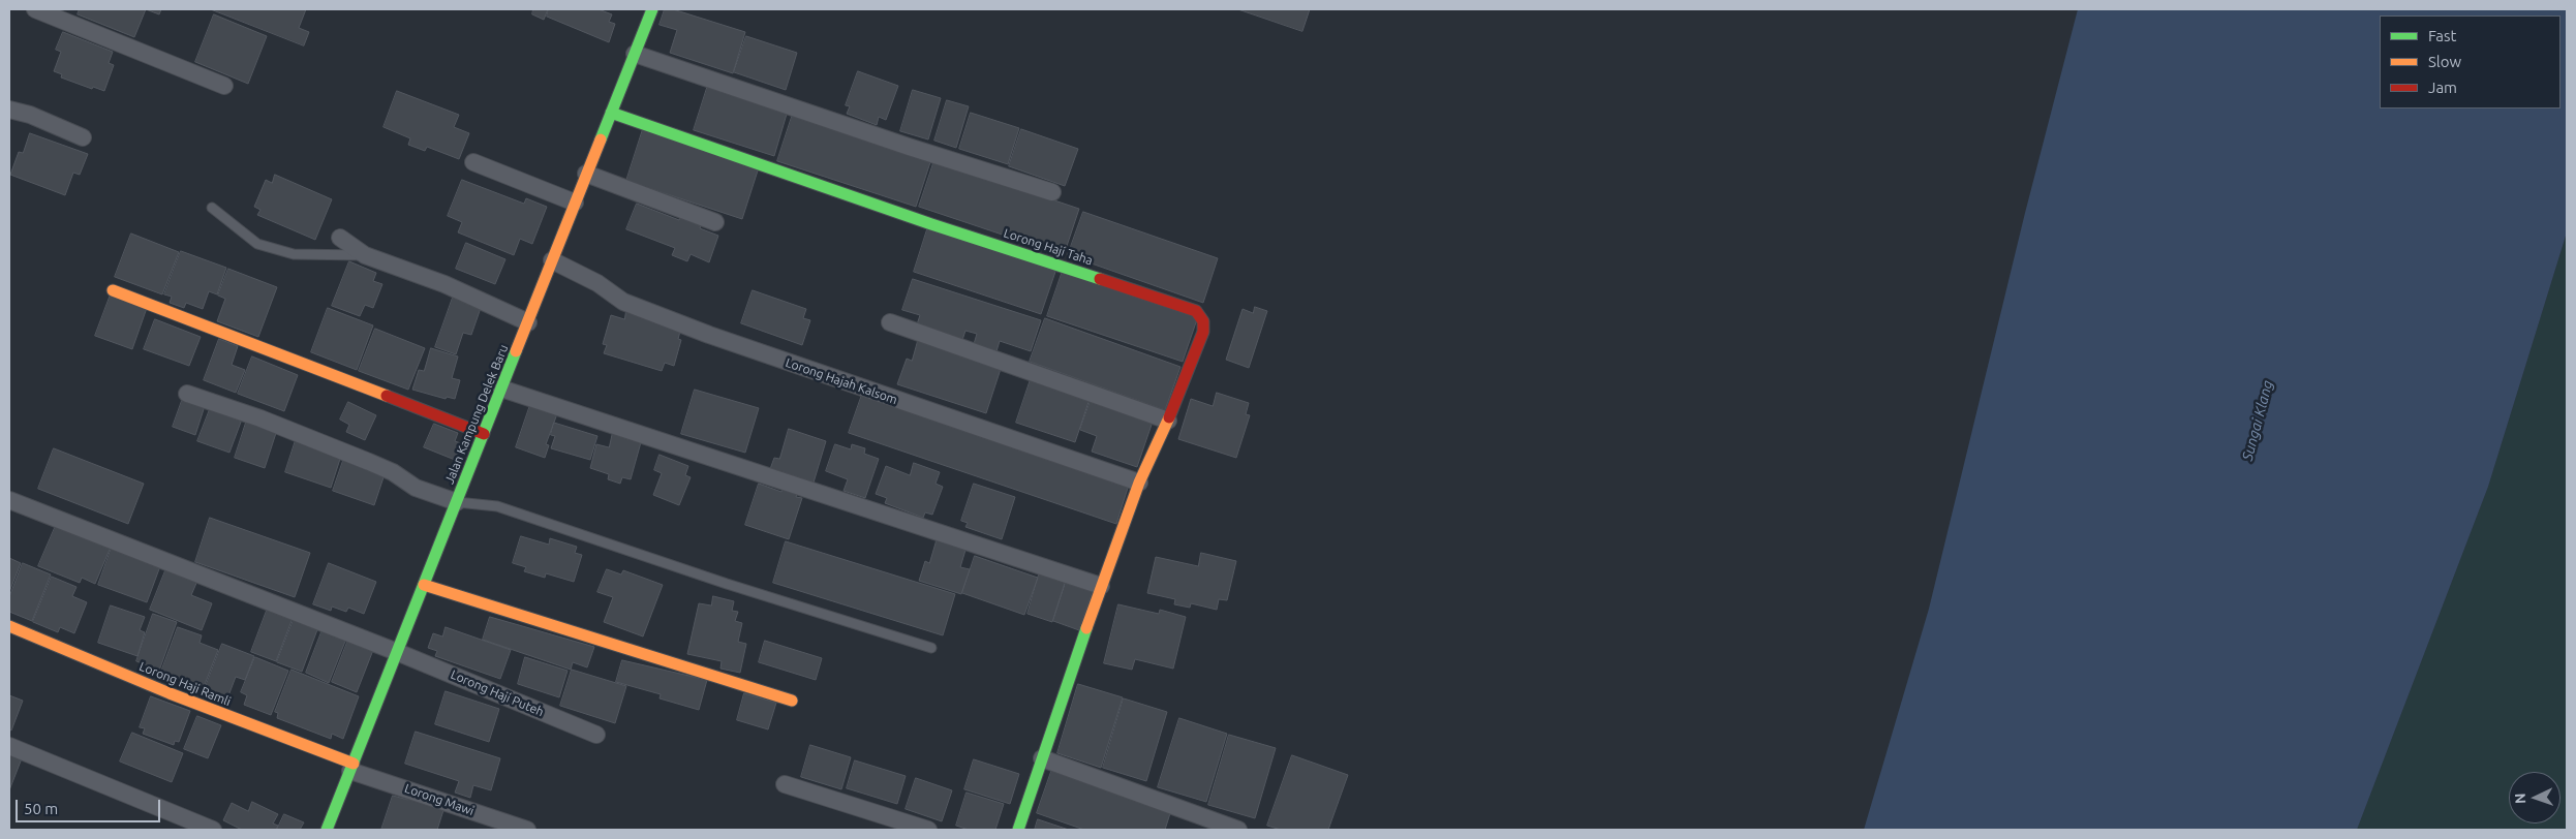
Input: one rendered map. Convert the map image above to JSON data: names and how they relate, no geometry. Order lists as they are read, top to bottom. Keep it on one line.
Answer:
{"streets":{"street":["Lorong Haji Taha","Lorong Hajah Kalsom","Jalan Kampung Delek Baru","Lorong Haji Ramli","Lorong Haji Puteh","Lorong Mawi"]},"crossings":[["Lorong Haji Taha","Lorong Hajah Kalsom"],["Lorong Haji Taha","Jalan Kampung Delek Baru"],["Lorong Hajah Kalsom","Jalan Kampung Delek Baru"],["Jalan Kampung Delek Baru","Lorong Haji Ramli"],["Jalan Kampung Delek Baru","Lorong Haji Puteh"],["Jalan Kampung Delek Baru","Lorong Mawi"],["Lorong Haji Ramli","Lorong Mawi"]],"water":["Sungai Klang"],"legend":["Fast","Slow","Jam"],"scale_bar":"50 m","north":"left"}
